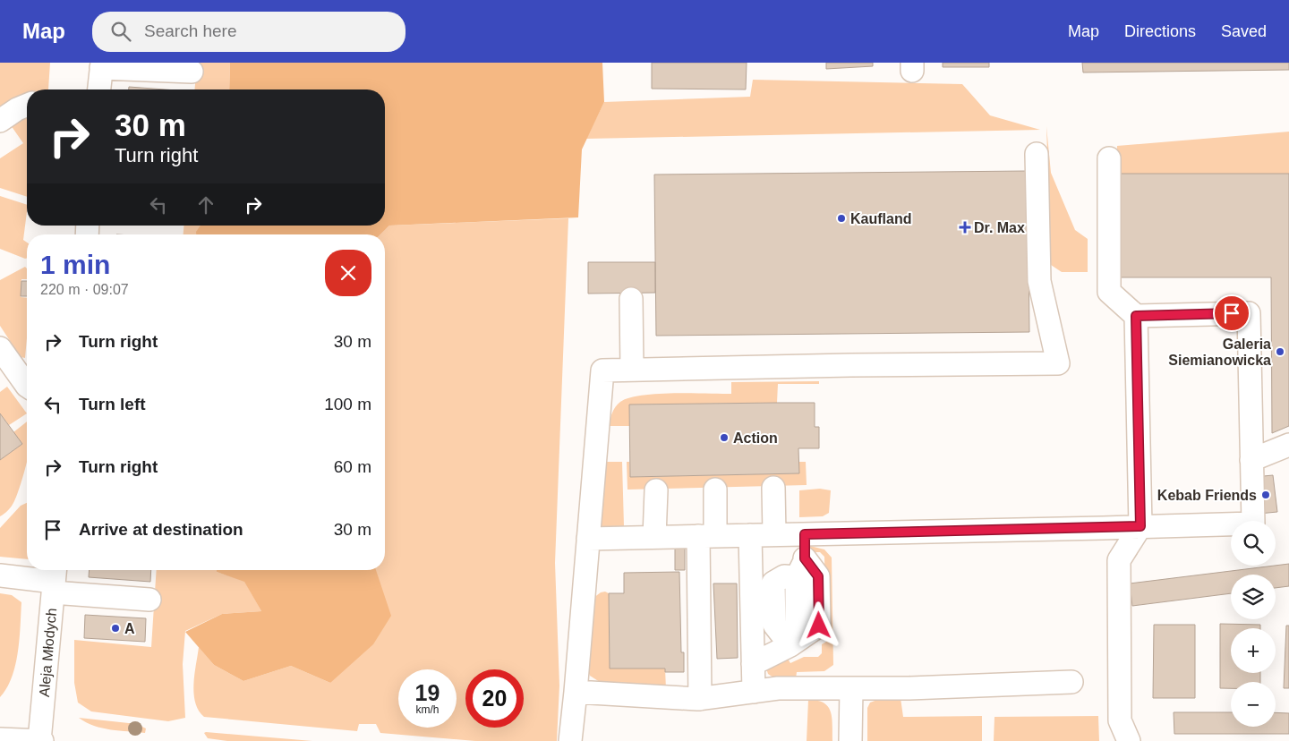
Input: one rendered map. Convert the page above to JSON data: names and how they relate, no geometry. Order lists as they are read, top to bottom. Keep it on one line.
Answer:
{"streets":{"street":["Aleja Młodych"]},"places":{"other":["Kaufland","Galeria Siemianowicka","Action","Kebab Friends","A"],"health":["Dr. Max"]},"page":{"header":"Map","search":"Search here","nav":["Map","Directions","Saved"],"turn":["30 m","Turn right"],"heading":["1 min","220 m · 09:07"],"list":[{"name":"Turn right","value":"30 m"},{"name":"Turn left","value":"100 m"},{"name":"Turn right","value":"60 m"},{"name":"Arrive at destination","value":"30 m"}],"map_buttons":["+","−"],"speed":"19 km/h","limit":"20"}}
